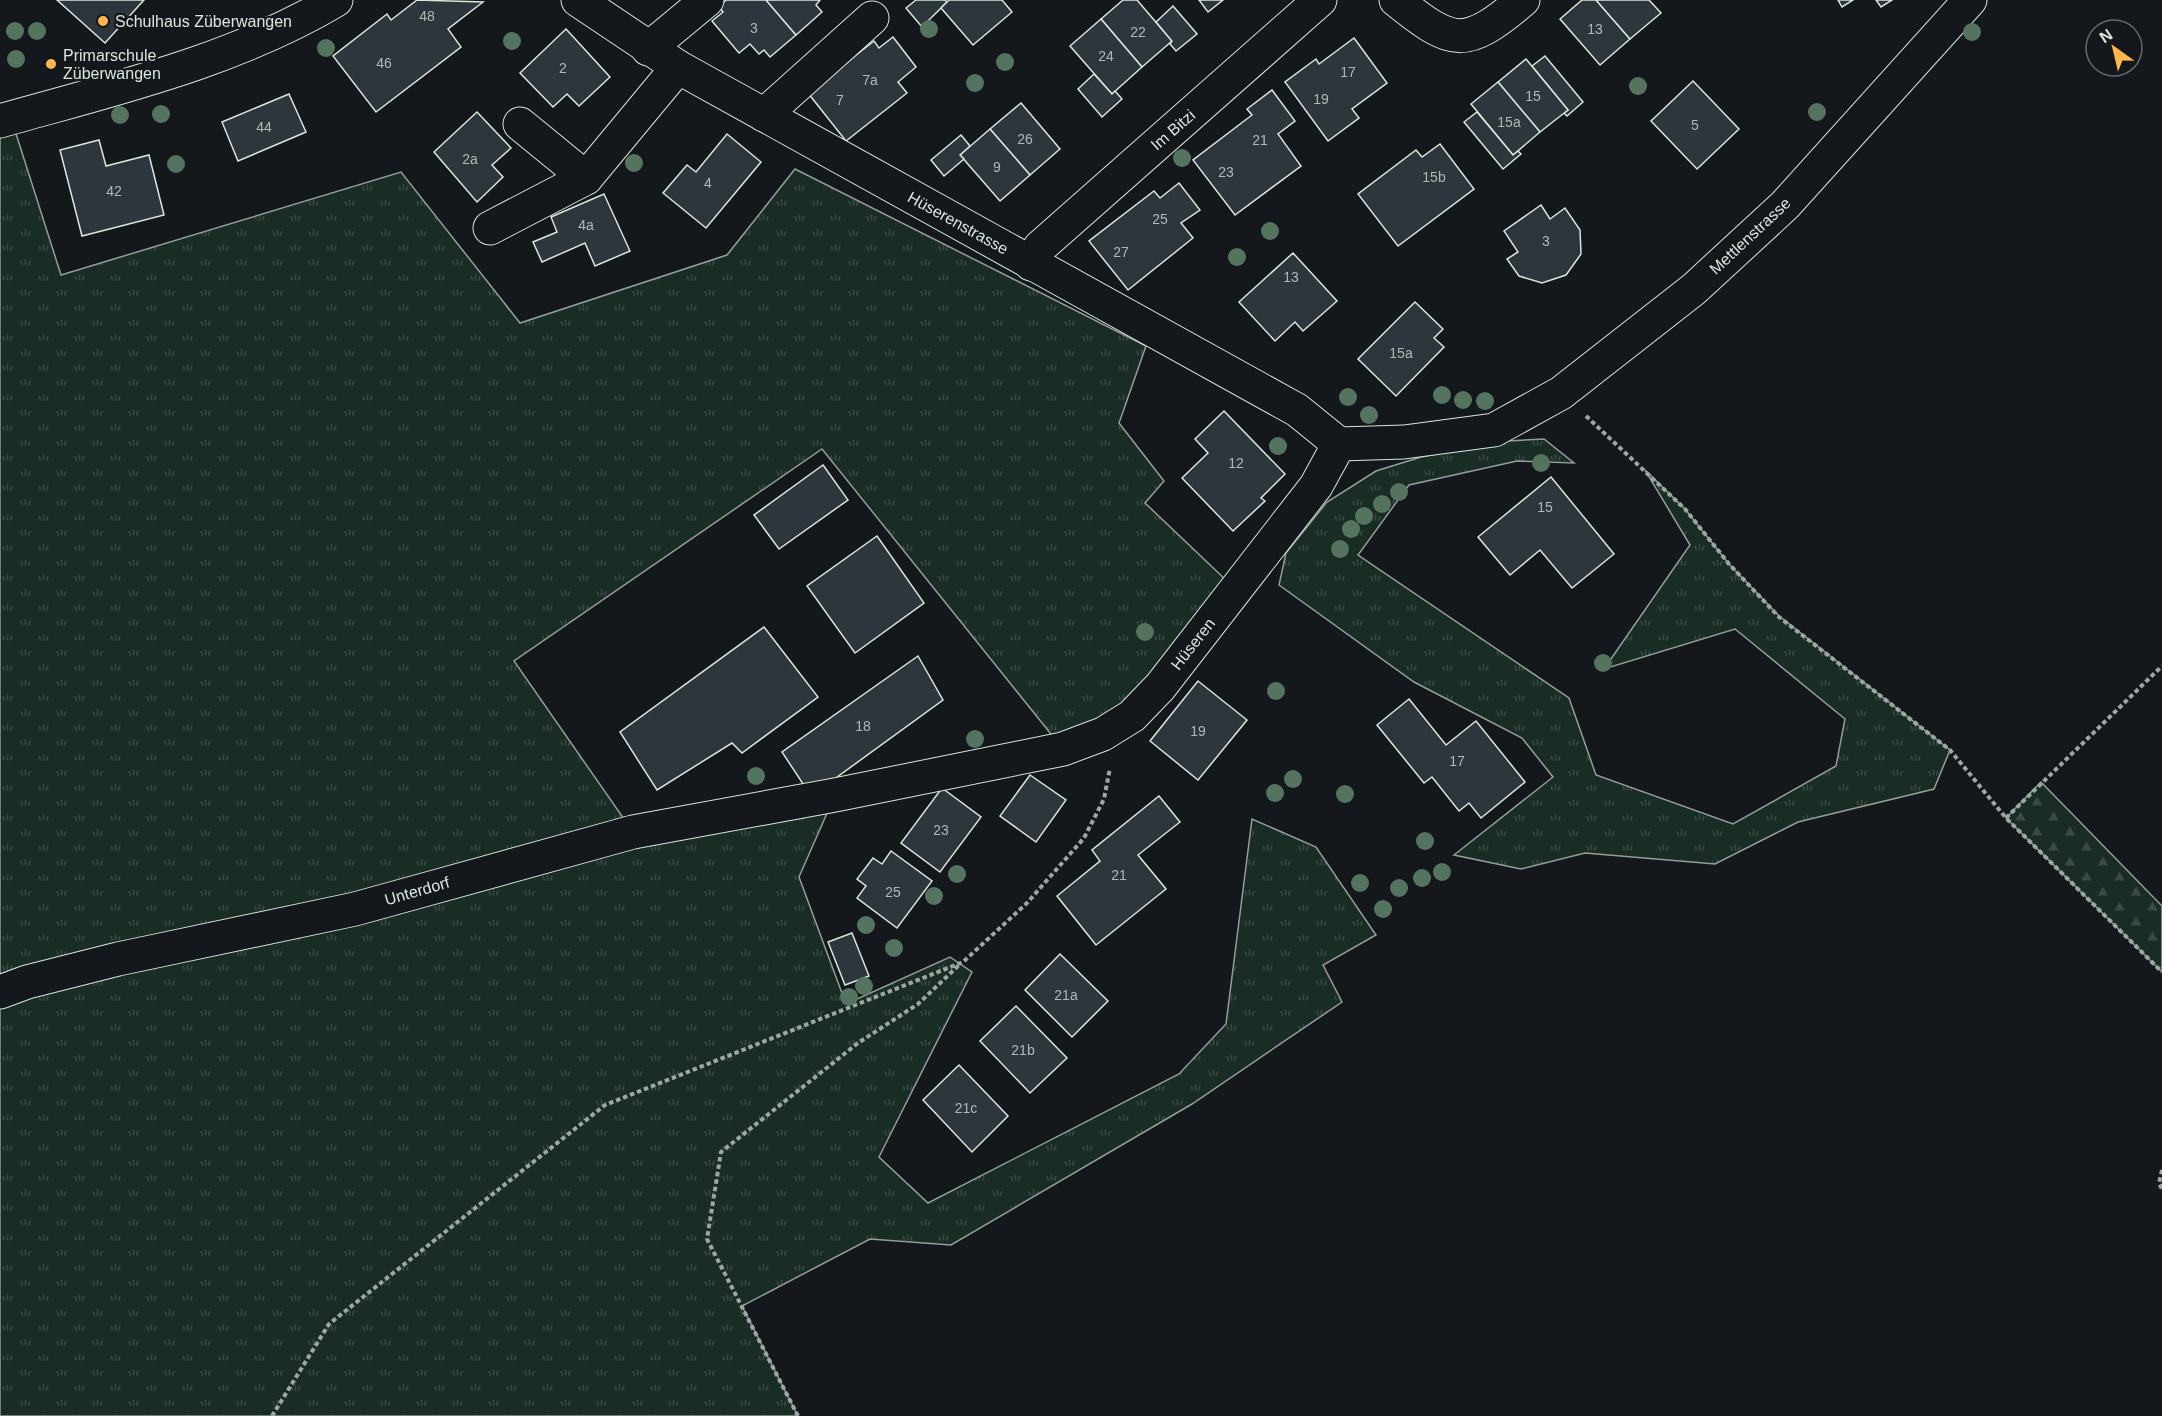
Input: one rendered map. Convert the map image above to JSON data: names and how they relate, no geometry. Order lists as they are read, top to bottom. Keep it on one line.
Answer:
{"streets":{"street":["Im Bitzi","Hüserenstrasse","Mettlenstrasse","Hüseren","Unterdorf"]},"crossings":[["Im Bitzi","Hüserenstrasse"],["Hüserenstrasse","Mettlenstrasse"],["Hüserenstrasse","Hüseren"],["Mettlenstrasse","Hüseren"],["Hüseren","Unterdorf"]],"places":["Schulhaus Züberwangen","Primarschule Züberwangen"],"house_numbers":["48","3","13","22","24","46","2","17","7a","15","19","7","15a","5","44","26","21","2a","9","23","15b","4","42","25","4a","3","27","13","15a","12","15","18","19","17","23","21","25","21a","21b","21c"],"north":"top left"}
